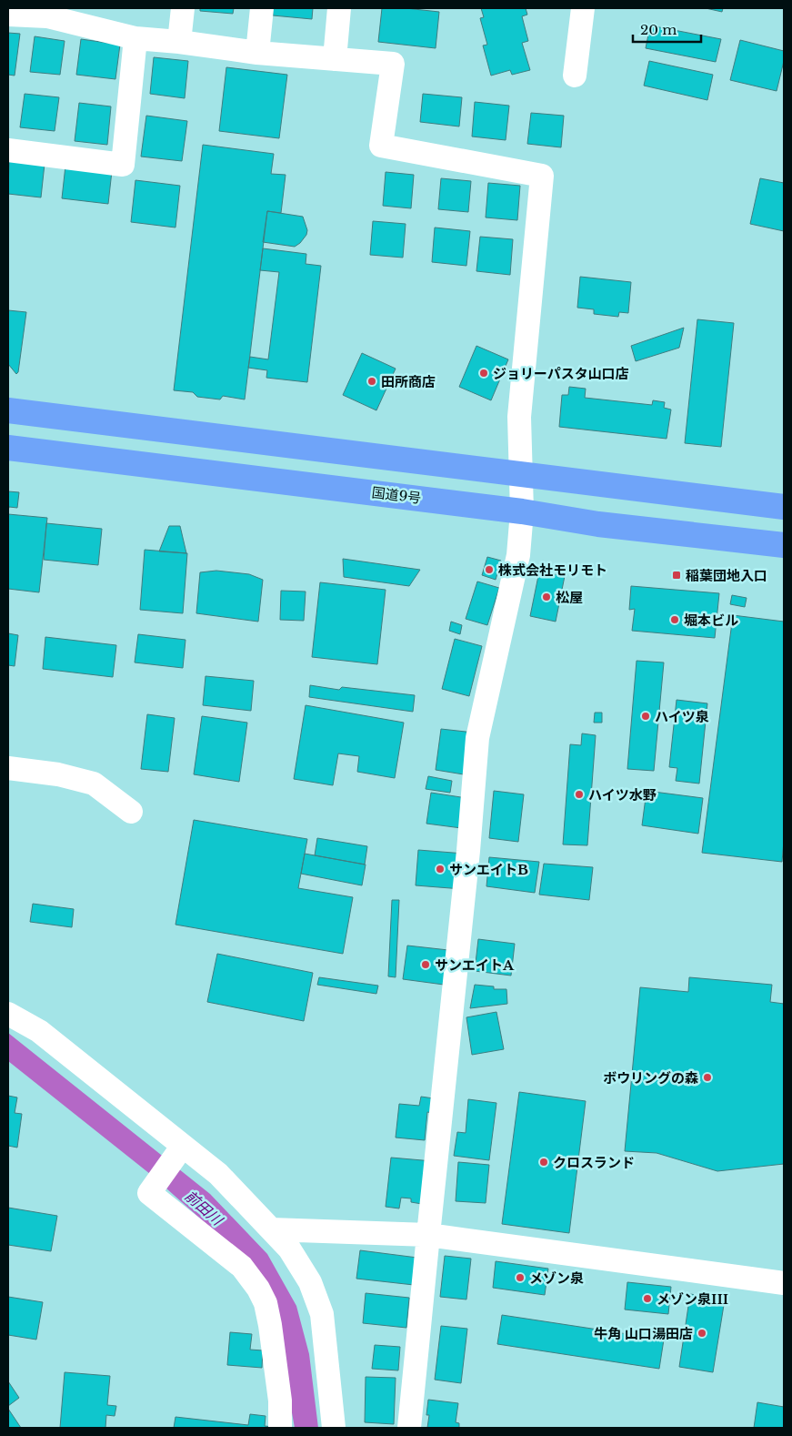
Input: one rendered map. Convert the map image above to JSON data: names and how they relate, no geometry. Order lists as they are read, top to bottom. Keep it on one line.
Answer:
{"streets":{"highway":["国道9号"]},"water":["前田川"],"places":{"other":["ジョリーパスタ山口店","田所商店","株式会社モリモト","松屋","堀本ビル","ハイツ泉","ハイツ水野","サンエイトB","サンエイトA","ボウリングの森","クロスランド","メゾン泉","メゾン泉III","牛角 山口湯田店"],"transit":["稲葉団地入口"]},"scale_bar":"20 m"}
